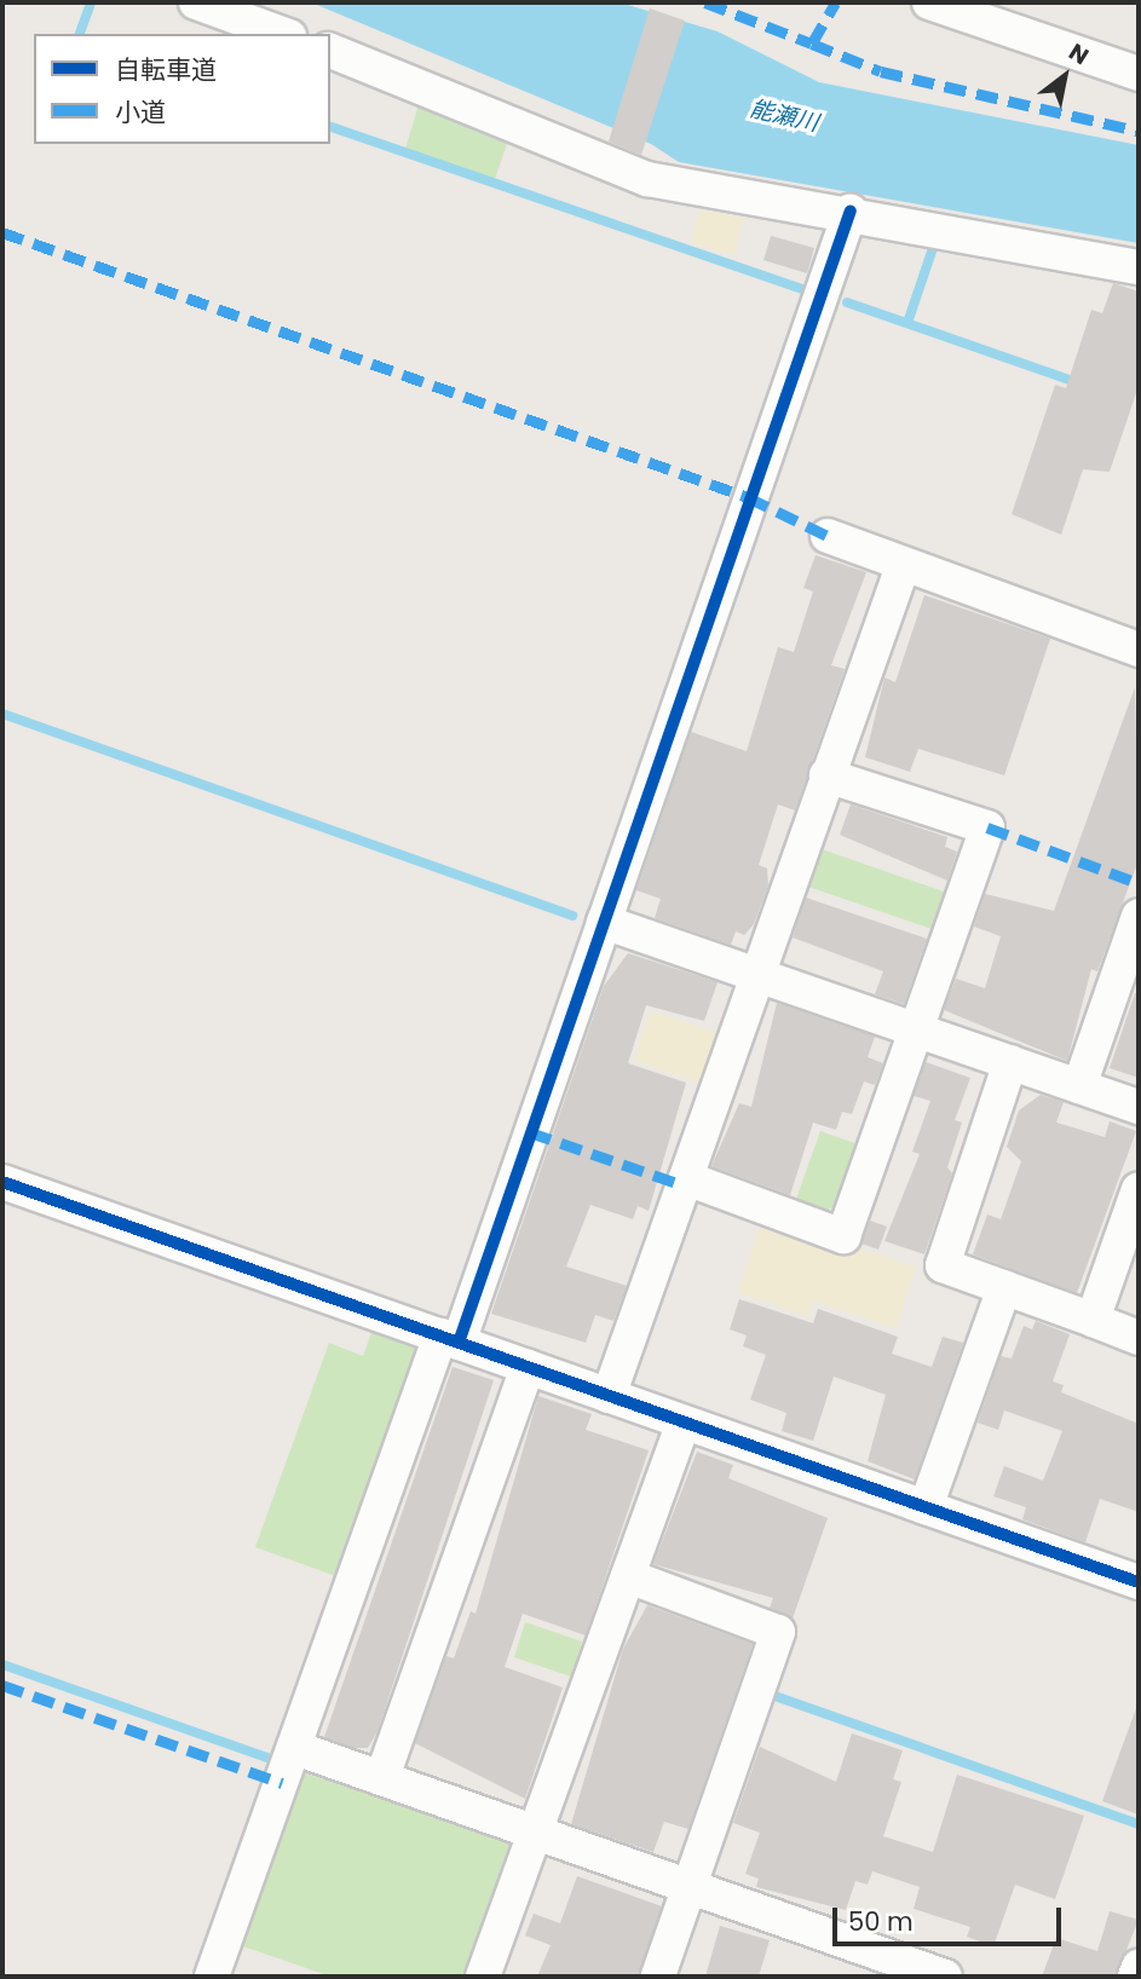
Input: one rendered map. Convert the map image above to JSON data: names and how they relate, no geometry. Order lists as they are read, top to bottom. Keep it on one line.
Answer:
{"water":["能瀬川"],"legend":["自転車道","小道"],"scale_bar":"50 m","north":"top right"}
